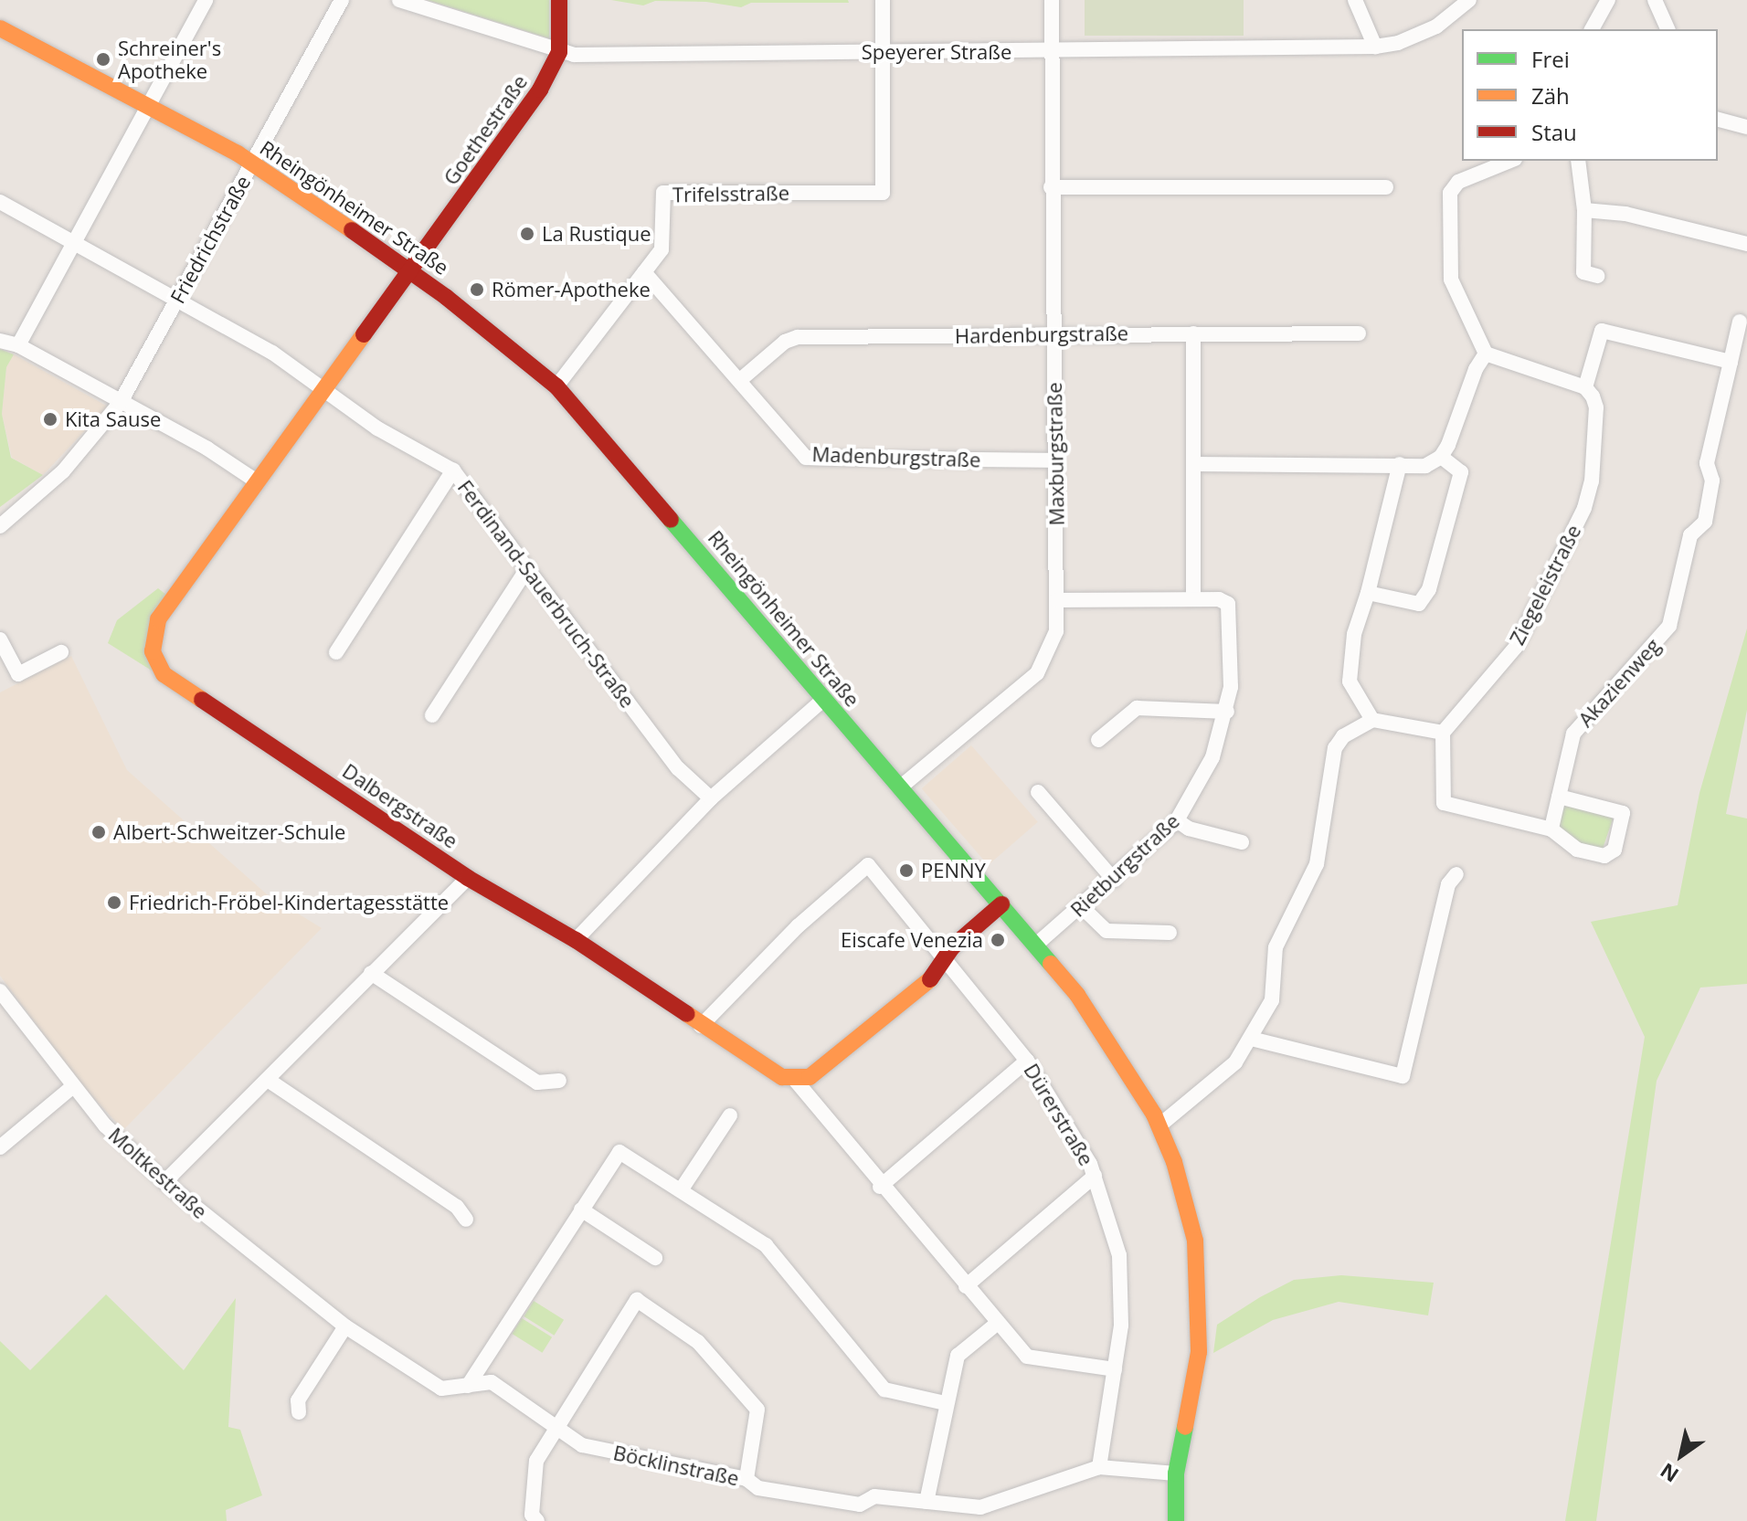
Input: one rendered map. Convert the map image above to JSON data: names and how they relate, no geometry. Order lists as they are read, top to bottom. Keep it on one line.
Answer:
{"streets":{"street":["Speyerer Straße","Goethestraße","Trifelsstraße","Rheingönheimer Straße","Friedrichstraße","Hardenburgstraße","Maxburgstraße","Madenburgstraße","Ziegeleistraße","Ferdinand-Sauerbruch-Straße","Akazienweg","Dalbergstraße","Rietburgstraße","Dürerstraße","Moltkestraße","Böcklinstraße"]},"crossings":[["Speyerer Straße","Goethestraße"],["Speyerer Straße","Trifelsstraße"],["Speyerer Straße","Maxburgstraße"],["Goethestraße","Rheingönheimer Straße"],["Goethestraße","Dalbergstraße"],["Trifelsstraße","Rheingönheimer Straße"],["Trifelsstraße","Madenburgstraße"],["Rheingönheimer Straße","Friedrichstraße"],["Rheingönheimer Straße","Maxburgstraße"],["Rheingönheimer Straße","Dalbergstraße"],["Rheingönheimer Straße","Rietburgstraße"],["Rheingönheimer Straße","Böcklinstraße"],["Friedrichstraße","Ferdinand-Sauerbruch-Straße"],["Hardenburgstraße","Maxburgstraße"],["Hardenburgstraße","Madenburgstraße"],["Maxburgstraße","Madenburgstraße"],["Maxburgstraße","Rietburgstraße"],["Ferdinand-Sauerbruch-Straße","Dalbergstraße"],["Dalbergstraße","Dürerstraße"],["Dürerstraße","Böcklinstraße"],["Moltkestraße","Böcklinstraße"]],"places":["Schreiner's Apotheke","La Rustique","Römer-Apotheke","Kita Sause","Albert-Schweitzer-Schule","PENNY","Friedrich-Fröbel-Kindertagesstätte","Eiscafe Venezia"],"legend":["Frei","Zäh","Stau"],"north":"bottom left"}
